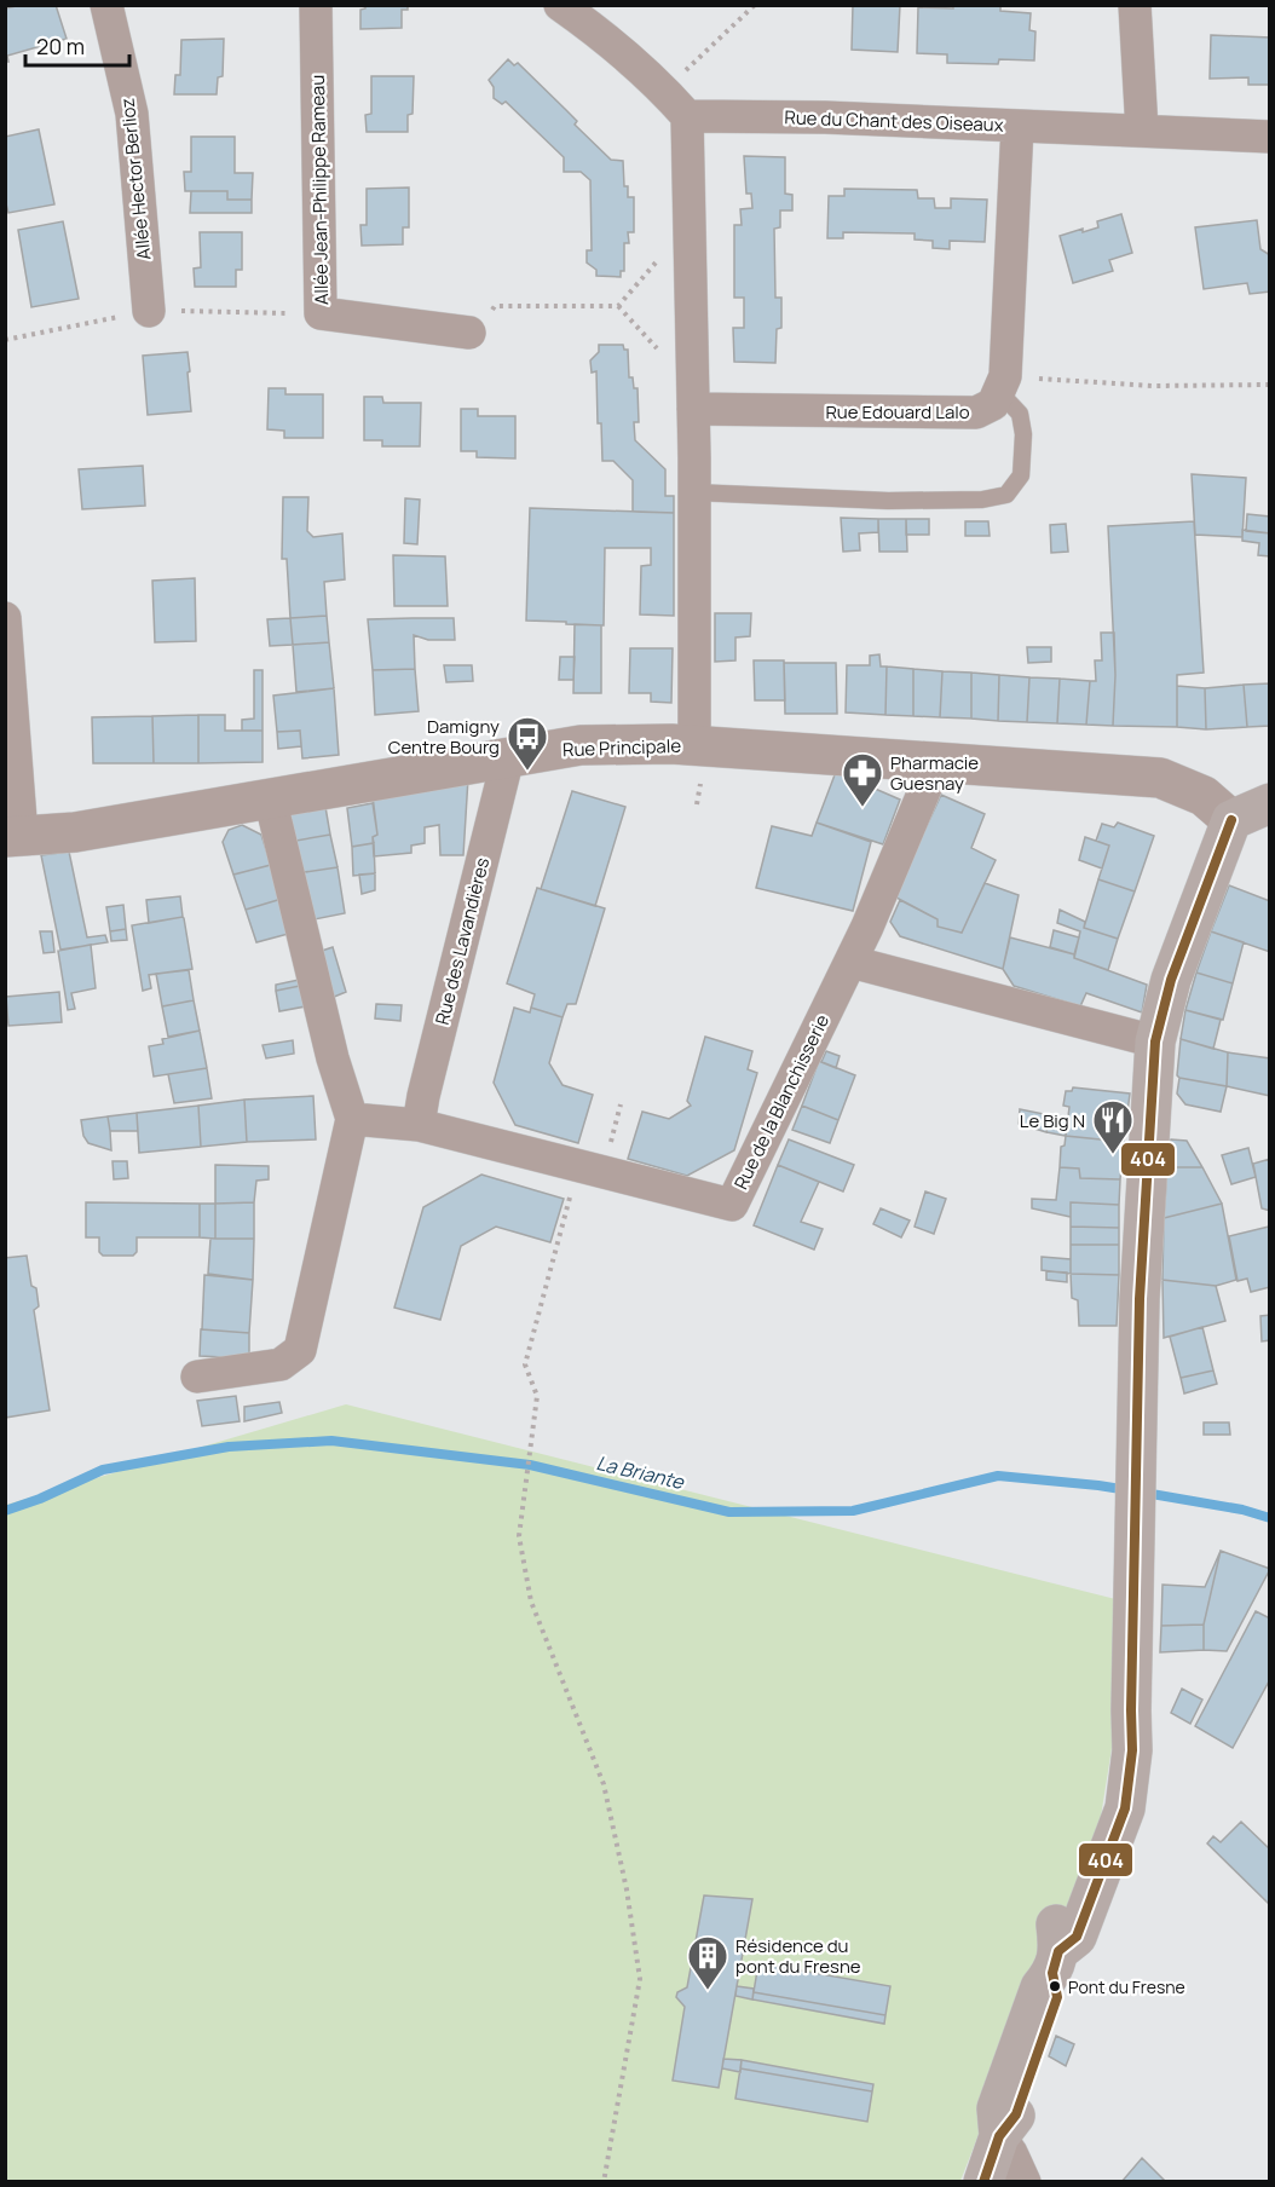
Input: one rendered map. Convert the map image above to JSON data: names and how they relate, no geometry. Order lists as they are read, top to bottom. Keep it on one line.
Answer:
{"streets":{"street":["Rue du Chant des Oiseaux","Allée Hector Berlioz","Allée Jean-Philippe Rameau","Rue Edouard Lalo","Rue Principale","Rue des Lavandières","Rue de la Blanchisserie"]},"crossings":[["Rue Principale","Rue des Lavandières"],["Rue Principale","Rue de la Blanchisserie"],["Rue des Lavandières","Rue de la Blanchisserie"]],"water":["La Briante"],"places":{"bus stop":["Damigny Centre Bourg"],"pharmacy":["Pharmacie Guesnay"],"restaurant":["Le Big N"],"other":["Pont du Fresne"],"building":["Résidence du pont du Fresne"]},"lines":["transit line 404"],"scale_bar":"20 m"}
